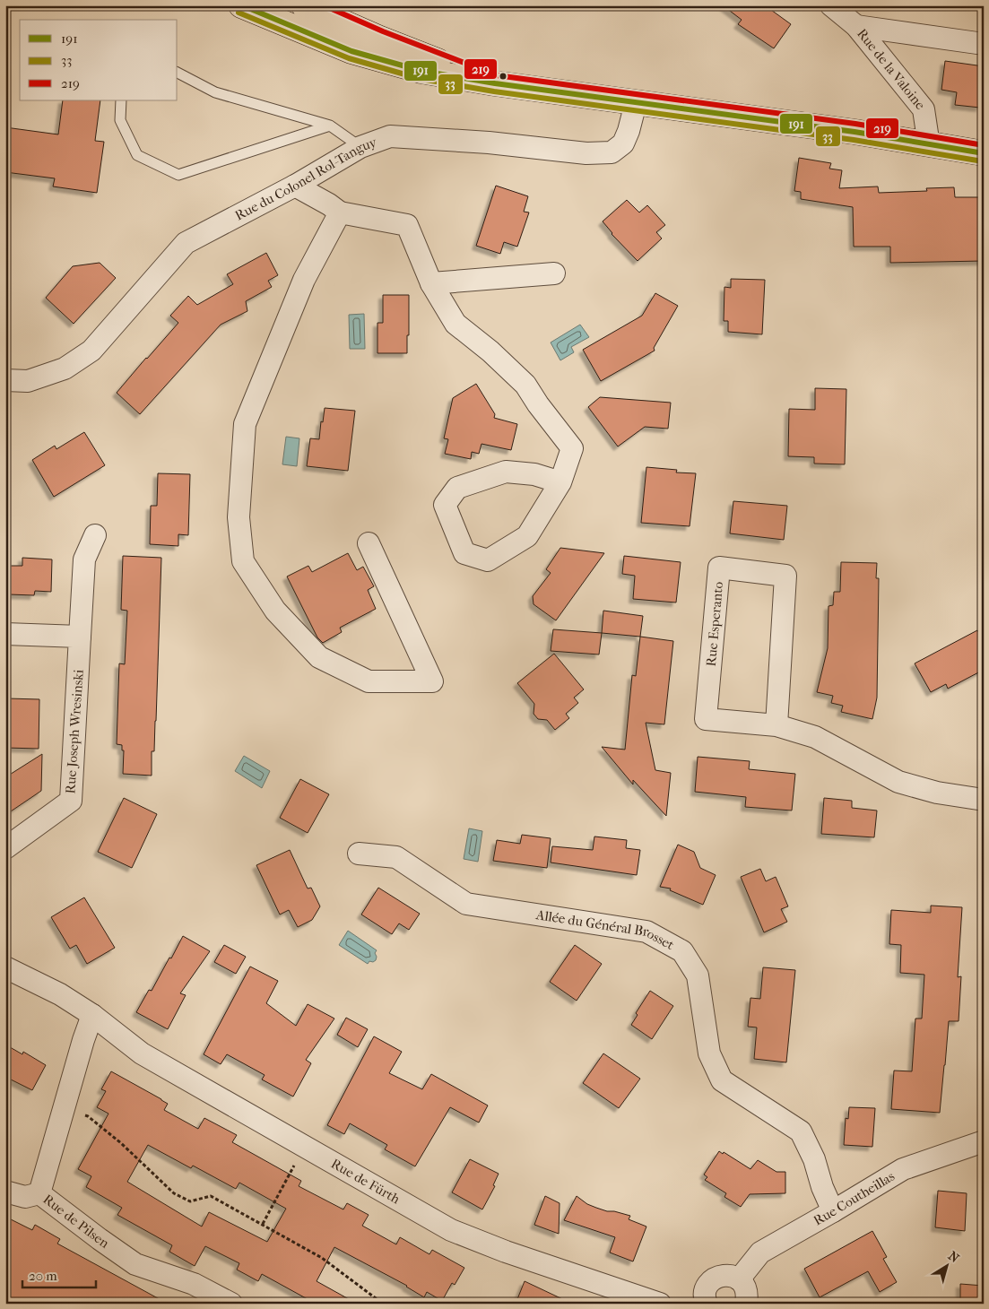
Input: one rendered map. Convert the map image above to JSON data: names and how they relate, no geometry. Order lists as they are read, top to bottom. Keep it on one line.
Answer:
{"streets":{"street":["Rue de la Valoine","Rue du Colonel Rol-Tanguy","Rue Esperanto","Rue Joseph Wresinski","Allée du Général Brosset","Rue de Fürth","Rue Coutheillas","Rue de Pilsen"]},"crossings":[["Allée du Général Brosset","Rue Coutheillas"],["Rue de Fürth","Rue de Pilsen"]],"lines":["transit line 191","transit line 219","transit line 33"],"legend":["191","33","219"],"scale_bar":"20 m","north":"top right"}
